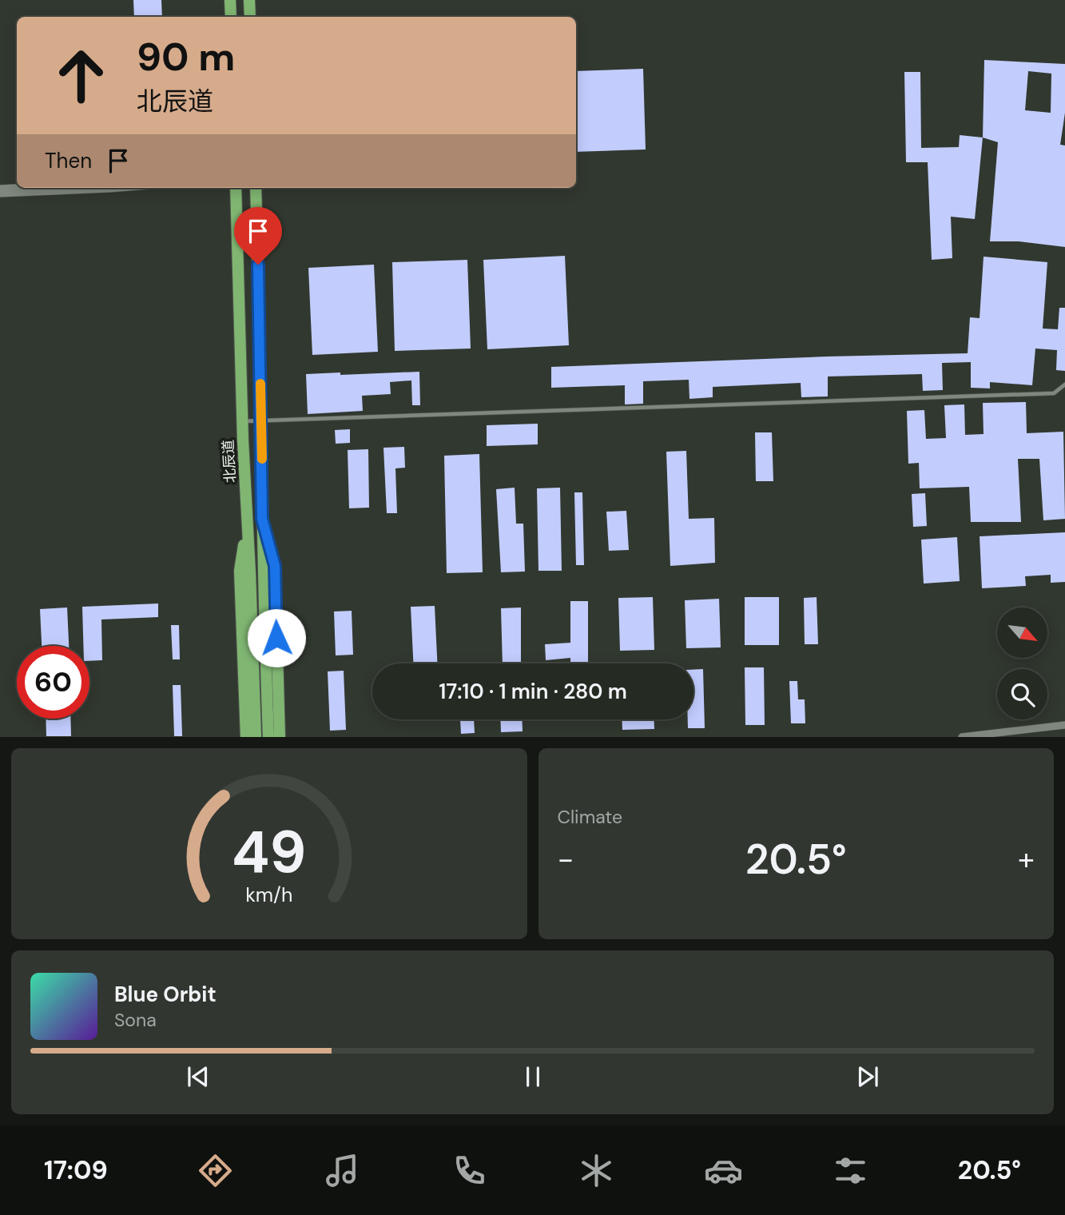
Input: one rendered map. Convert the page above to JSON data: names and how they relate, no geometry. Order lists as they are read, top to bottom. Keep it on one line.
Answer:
{"streets":{"main road":["北辰道"]},"north":"bottom right","page":{"turn":["90 m","北辰道"],"then":"Then","limit":"60","trip":"17:10 · 1 min · 280 m","tile":"Climate","heat":["−","20.5°","+"],"song":["Blue Orbit","Sona"],"tabs":["17:09","20.5°"],"gauge":["49","km/h"]}}
